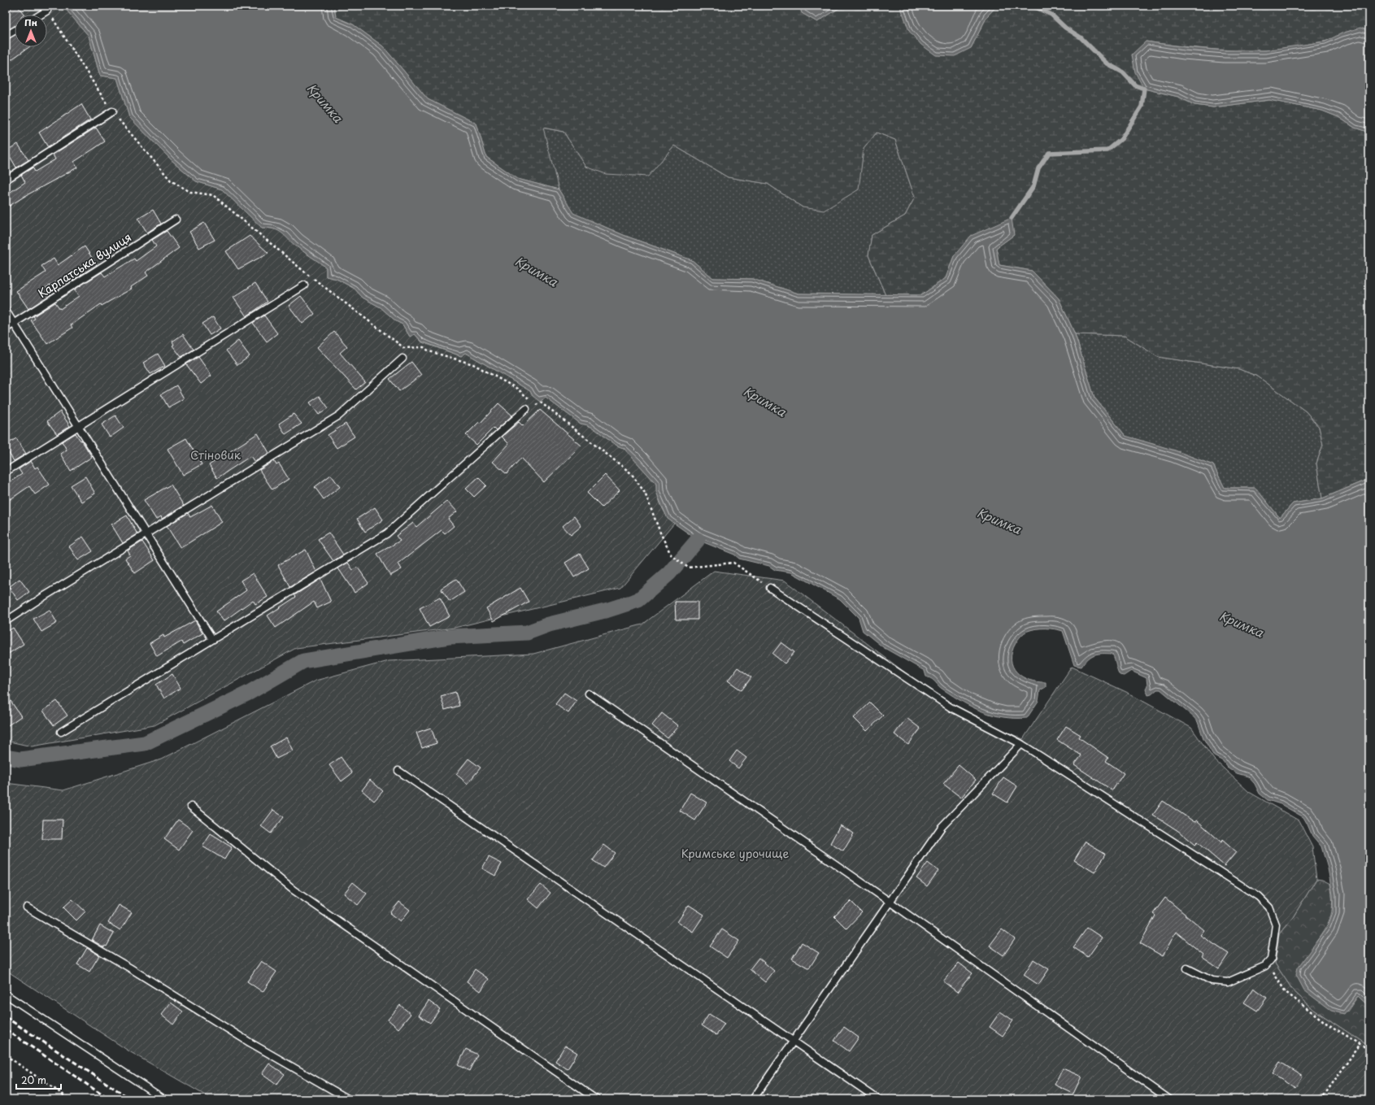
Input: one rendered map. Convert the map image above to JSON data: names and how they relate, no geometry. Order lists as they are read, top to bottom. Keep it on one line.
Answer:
{"streets":{"lane":["Карпатська вулиця"]},"water":["Кримка"],"parks":["Стіновик","Кримське урочище"],"scale_bar":"20 m","north":"top"}
